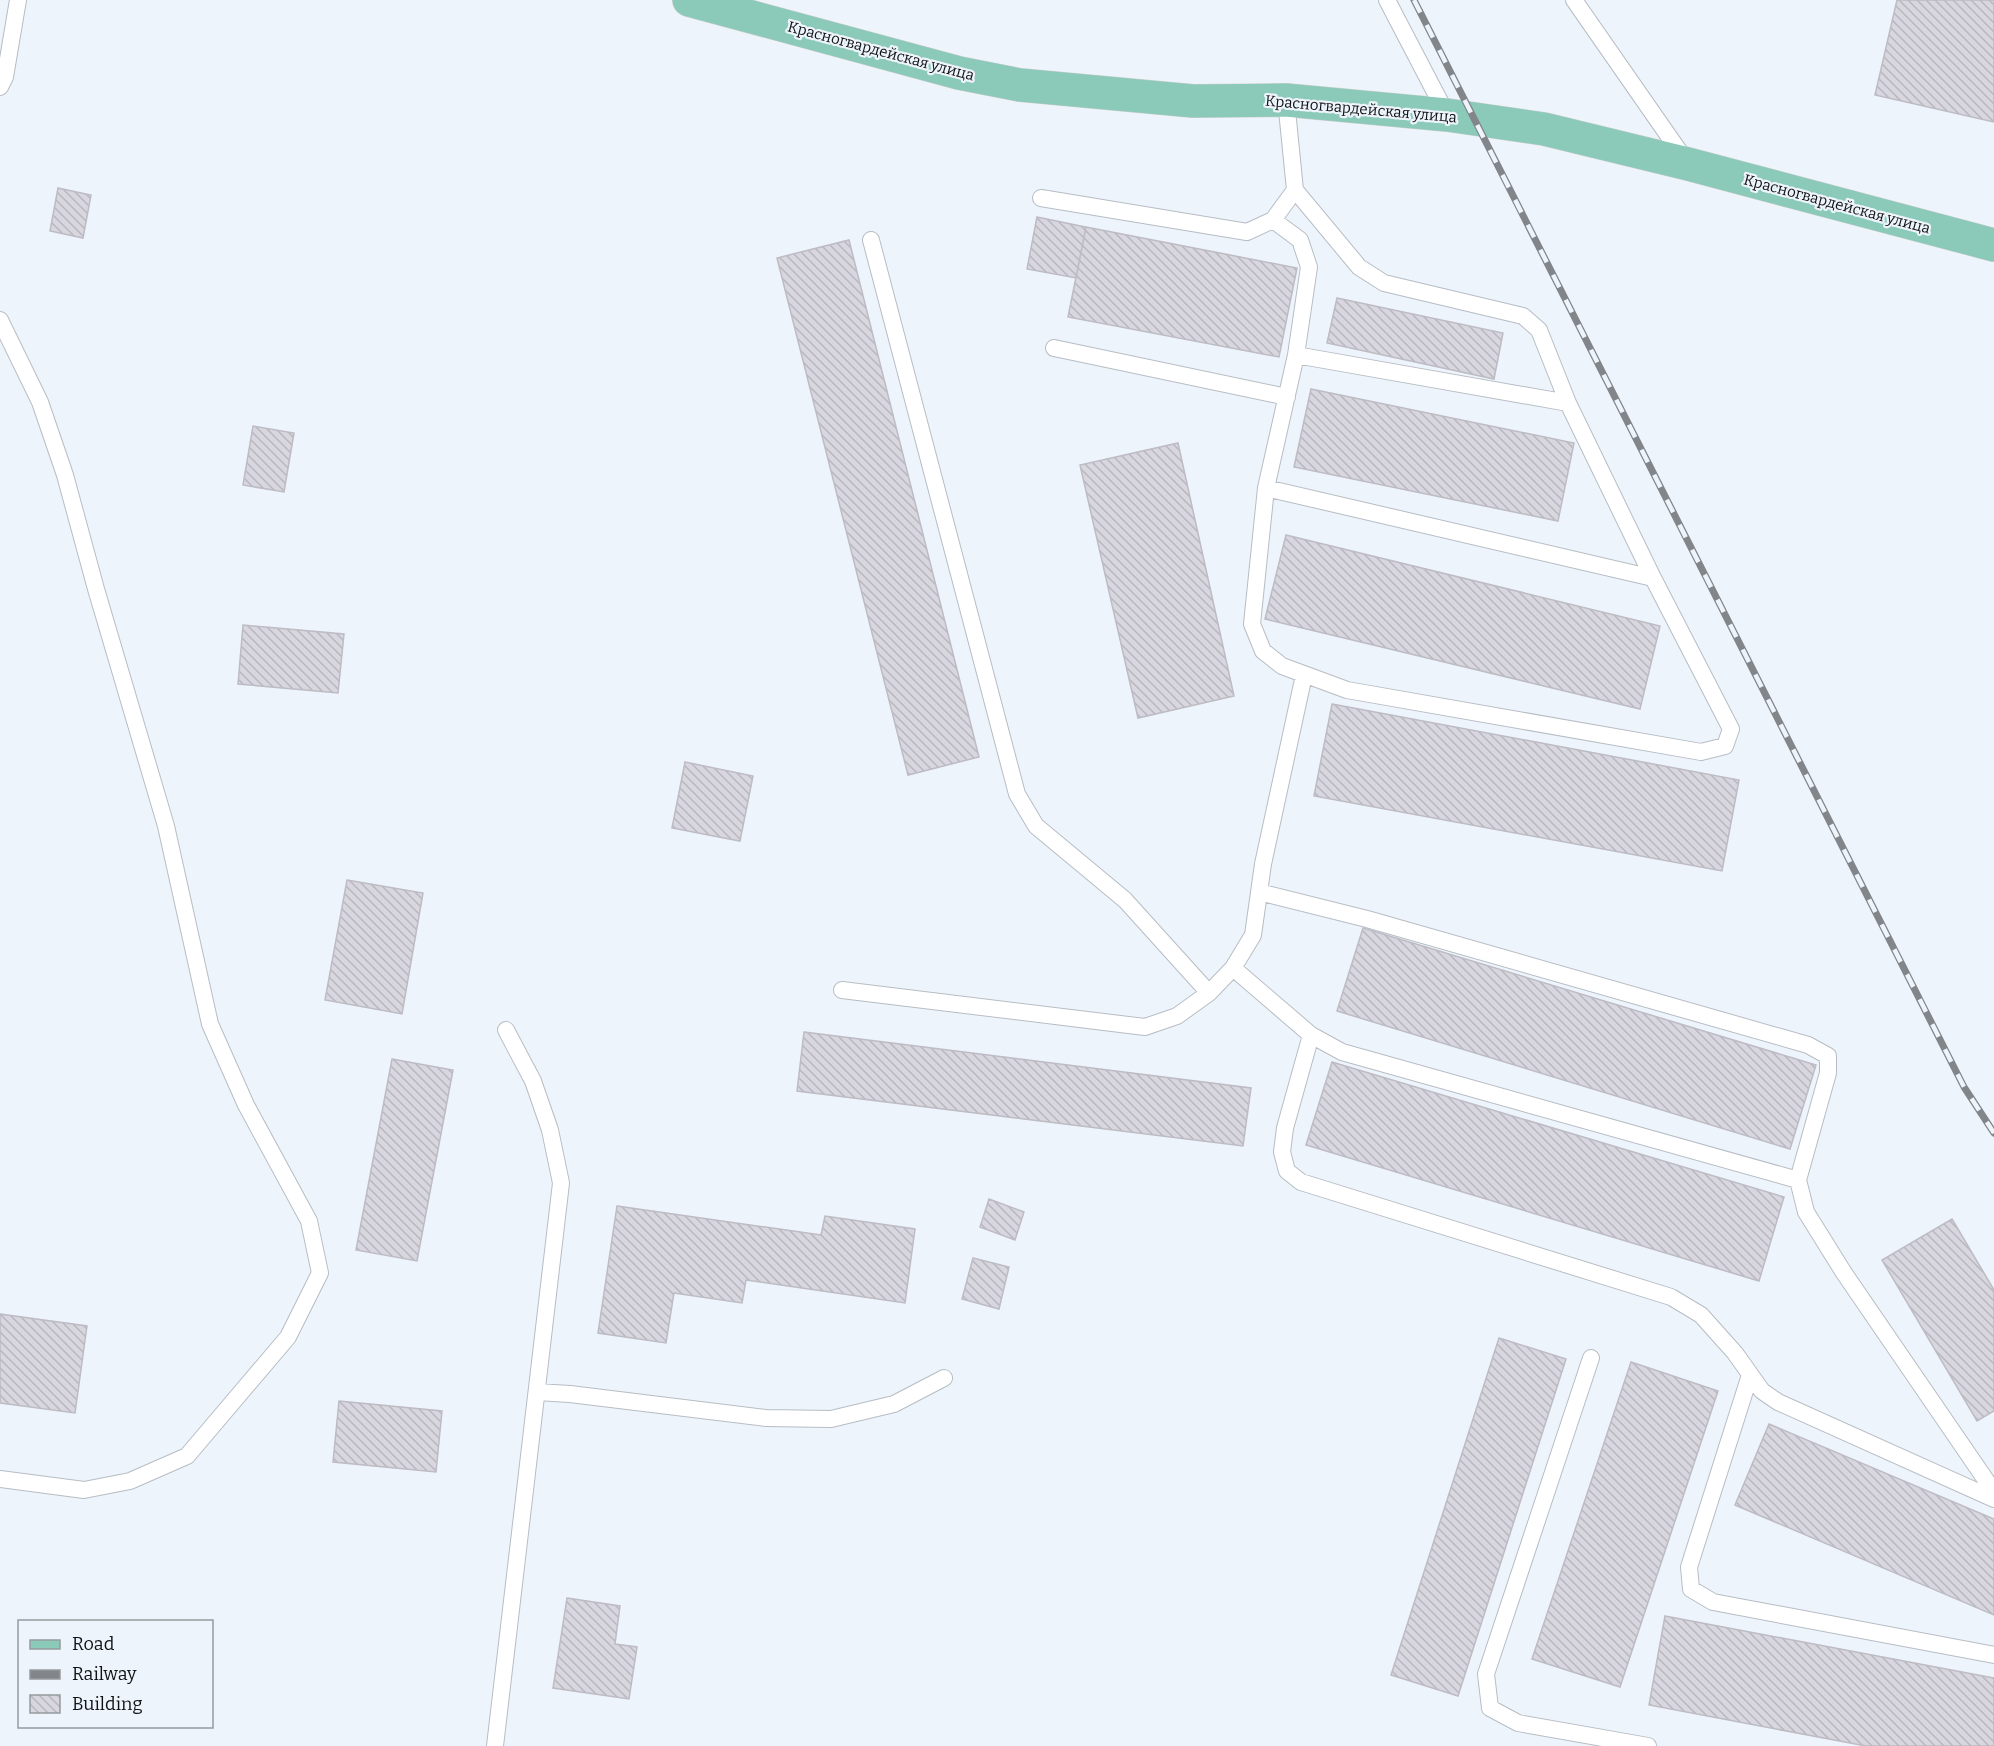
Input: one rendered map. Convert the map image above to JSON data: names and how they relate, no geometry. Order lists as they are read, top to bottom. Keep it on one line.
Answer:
{"streets":{"main road":["Красногвардейская улица"]},"legend":["Road","Railway","Building"]}
